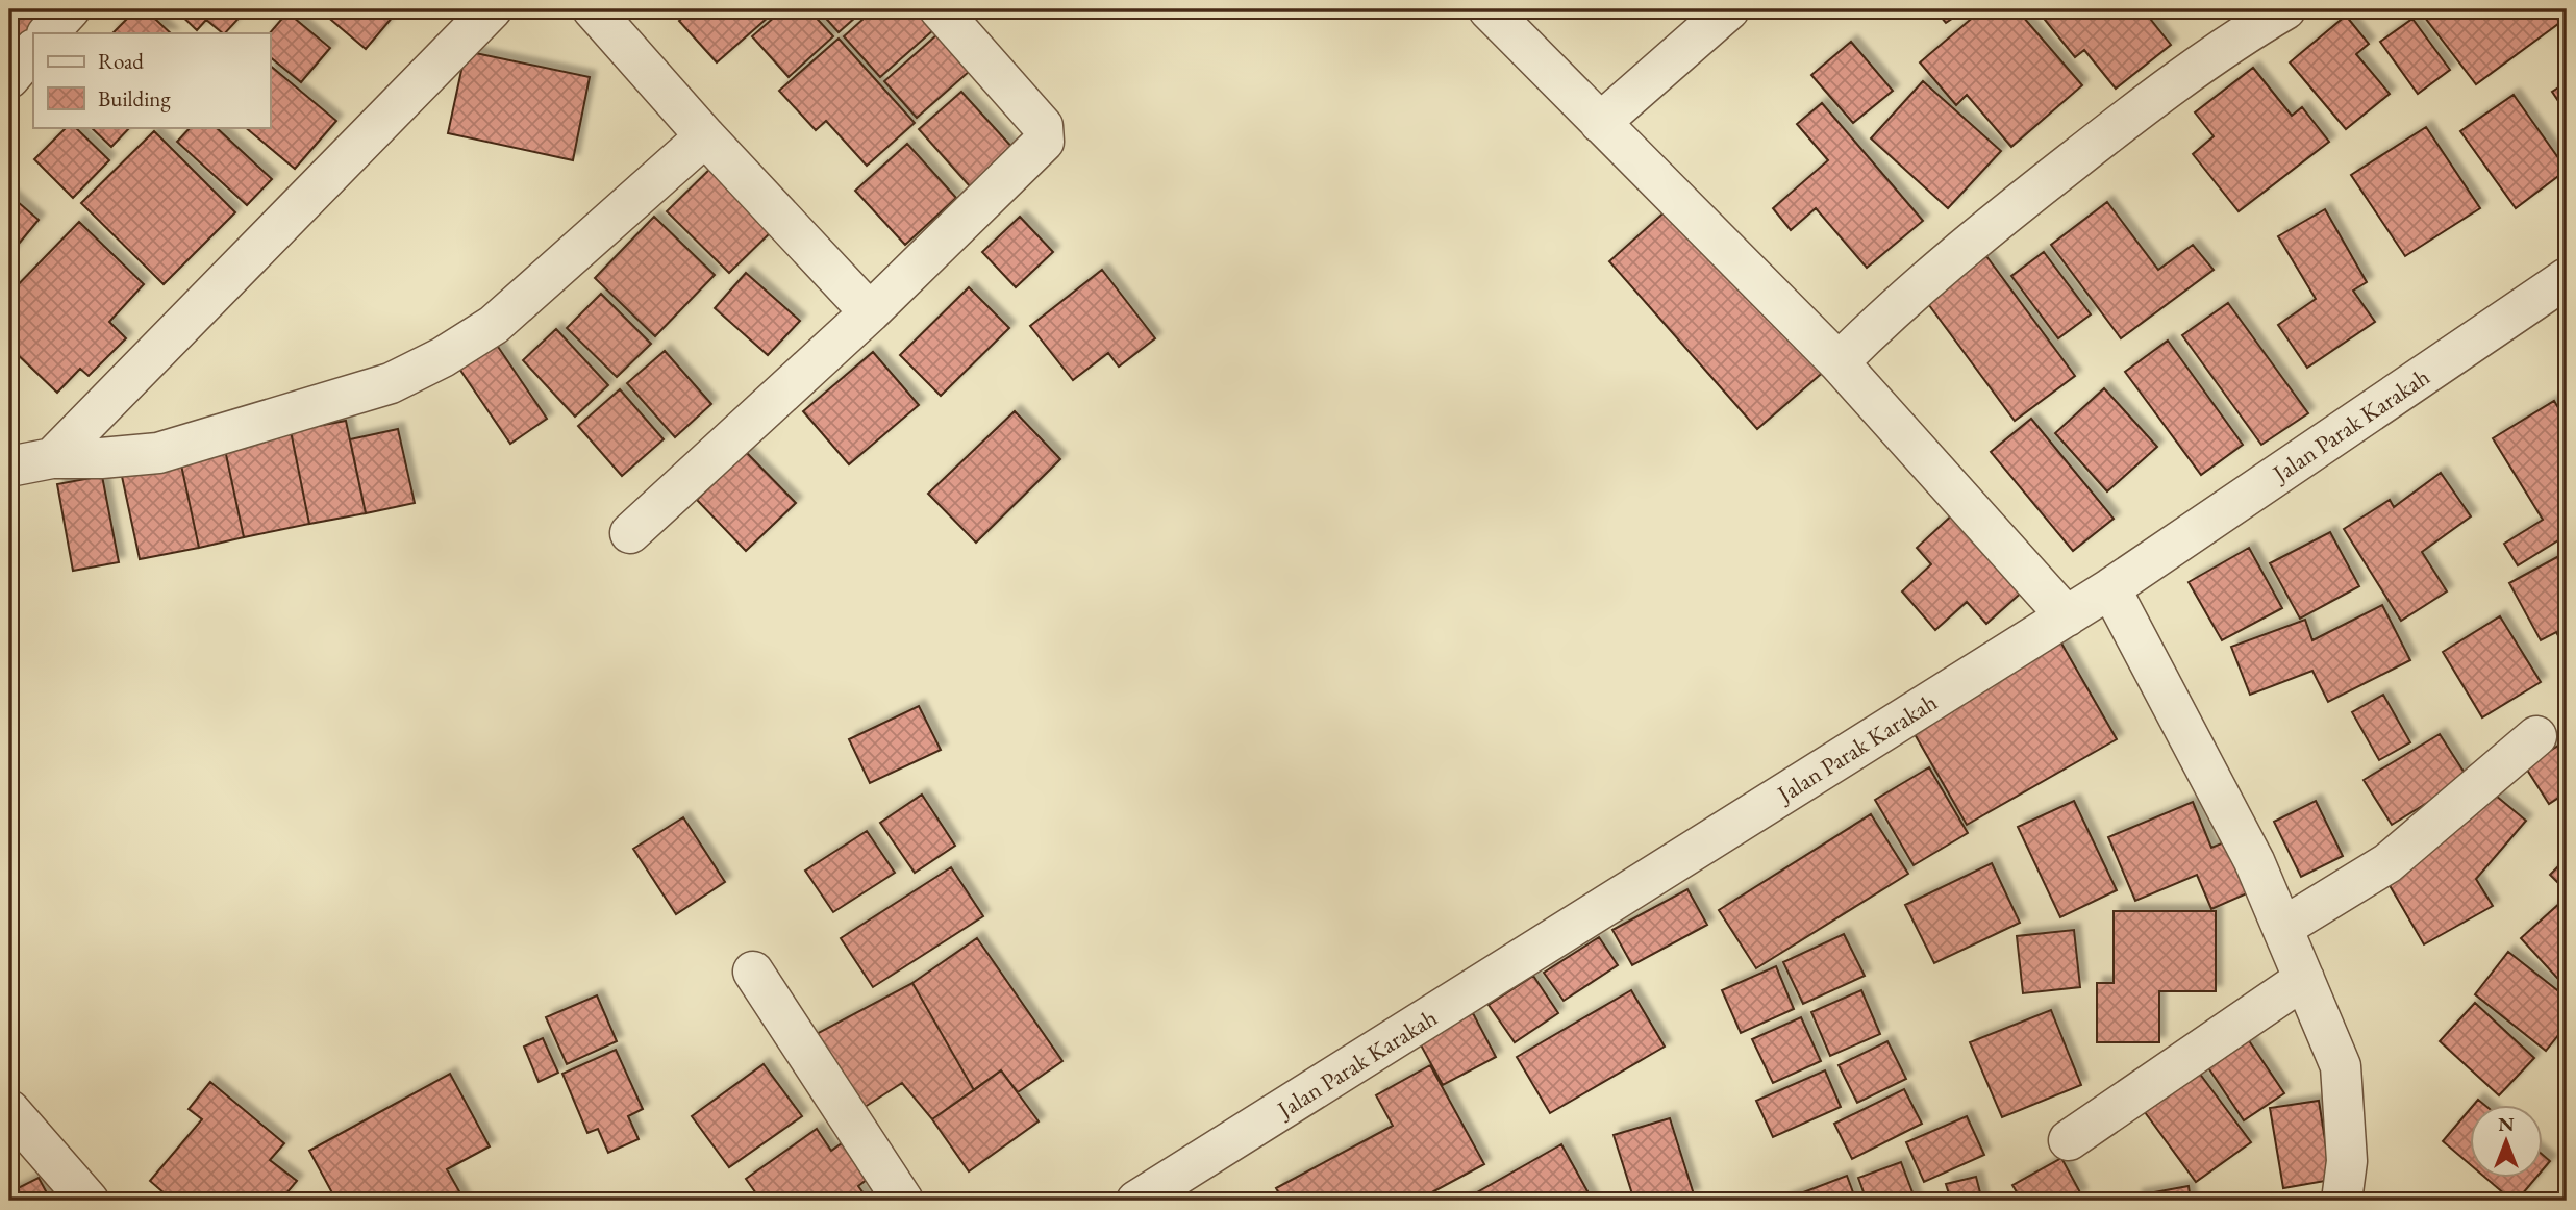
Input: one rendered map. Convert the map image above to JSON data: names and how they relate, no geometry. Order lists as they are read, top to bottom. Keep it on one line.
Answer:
{"streets":{"street":["Jalan Parak Karakah"]},"legend":["Road","Building"],"north":"top"}
